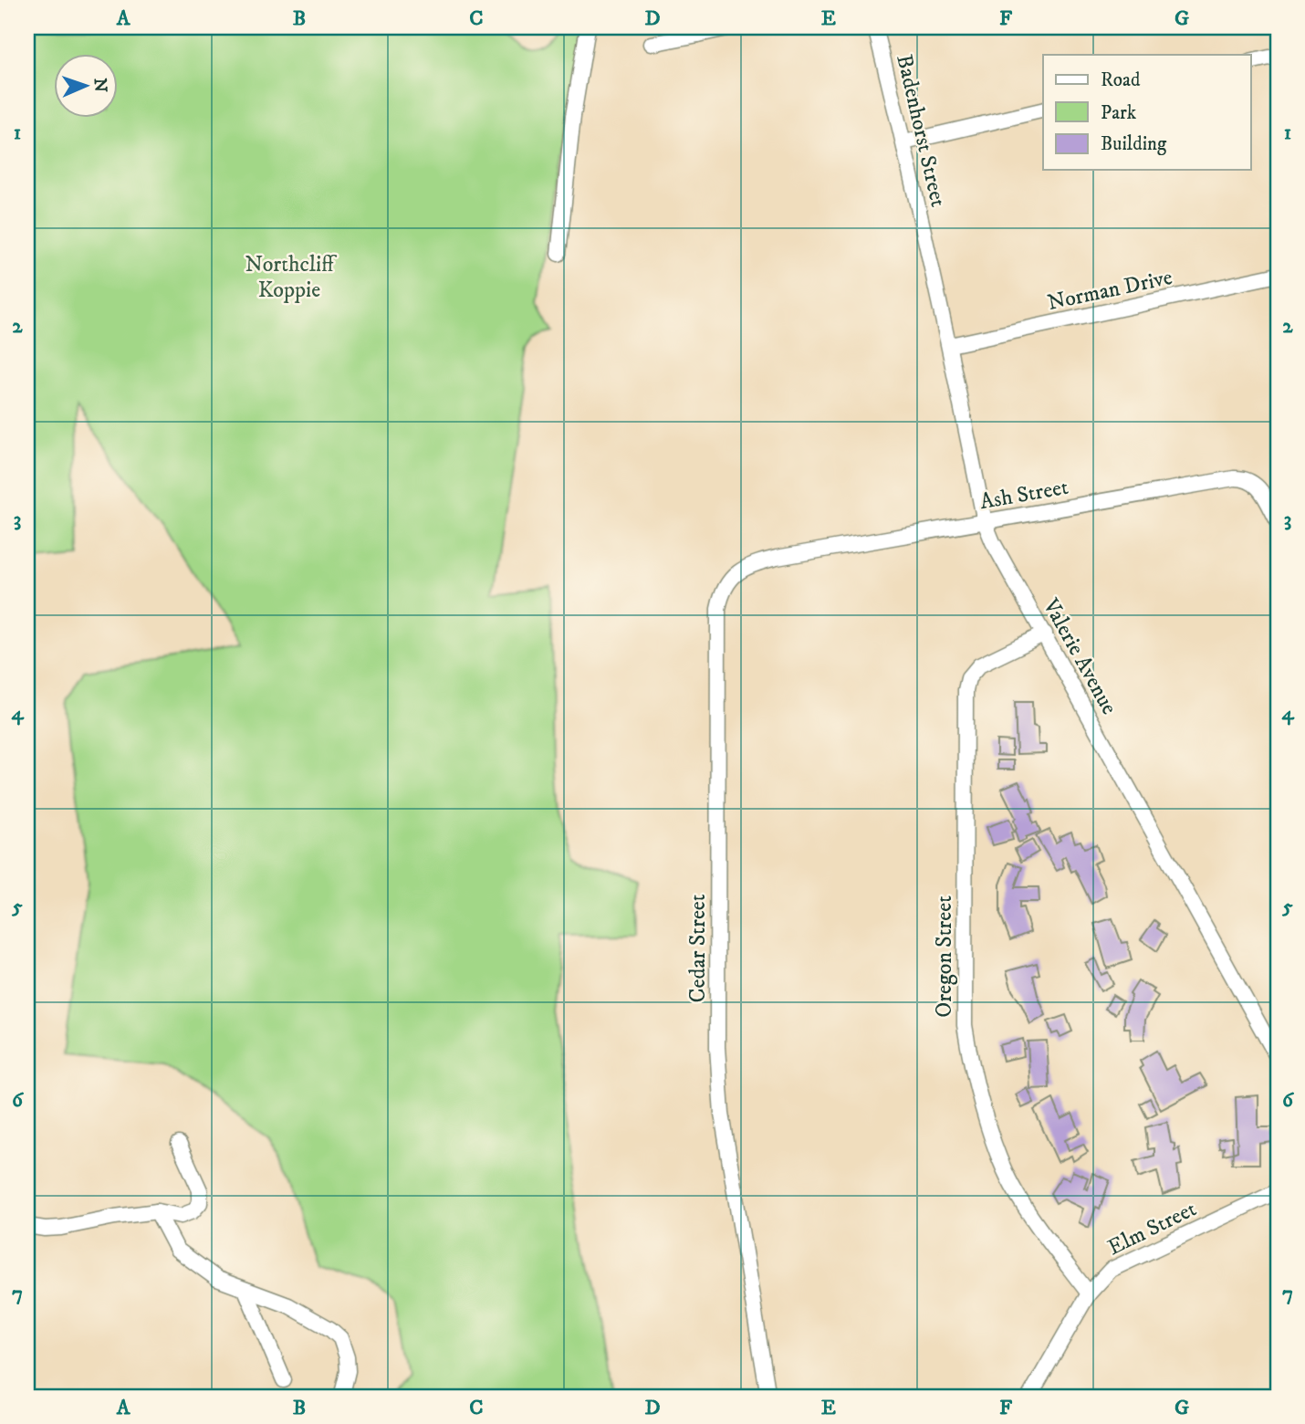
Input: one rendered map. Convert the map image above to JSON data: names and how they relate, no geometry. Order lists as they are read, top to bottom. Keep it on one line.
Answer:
{"streets":{"street":["Badenhorst Street","Norman Drive","Ash Street","Valerie Avenue","Cedar Street","Oregon Street","Elm Street"]},"crossings":[["Badenhorst Street","Valerie Avenue"],["Norman Drive","Valerie Avenue"],["Ash Street","Valerie Avenue"],["Ash Street","Cedar Street"],["Valerie Avenue","Oregon Street"],["Oregon Street","Elm Street"]],"parks":["Northcliff Koppie"],"legend":["Road","Park","Building"],"north":"right","grid":{"columns":["A","B","C","D","E","F","G"],"rows":["1","2","3","4","5","6","7"]}}
